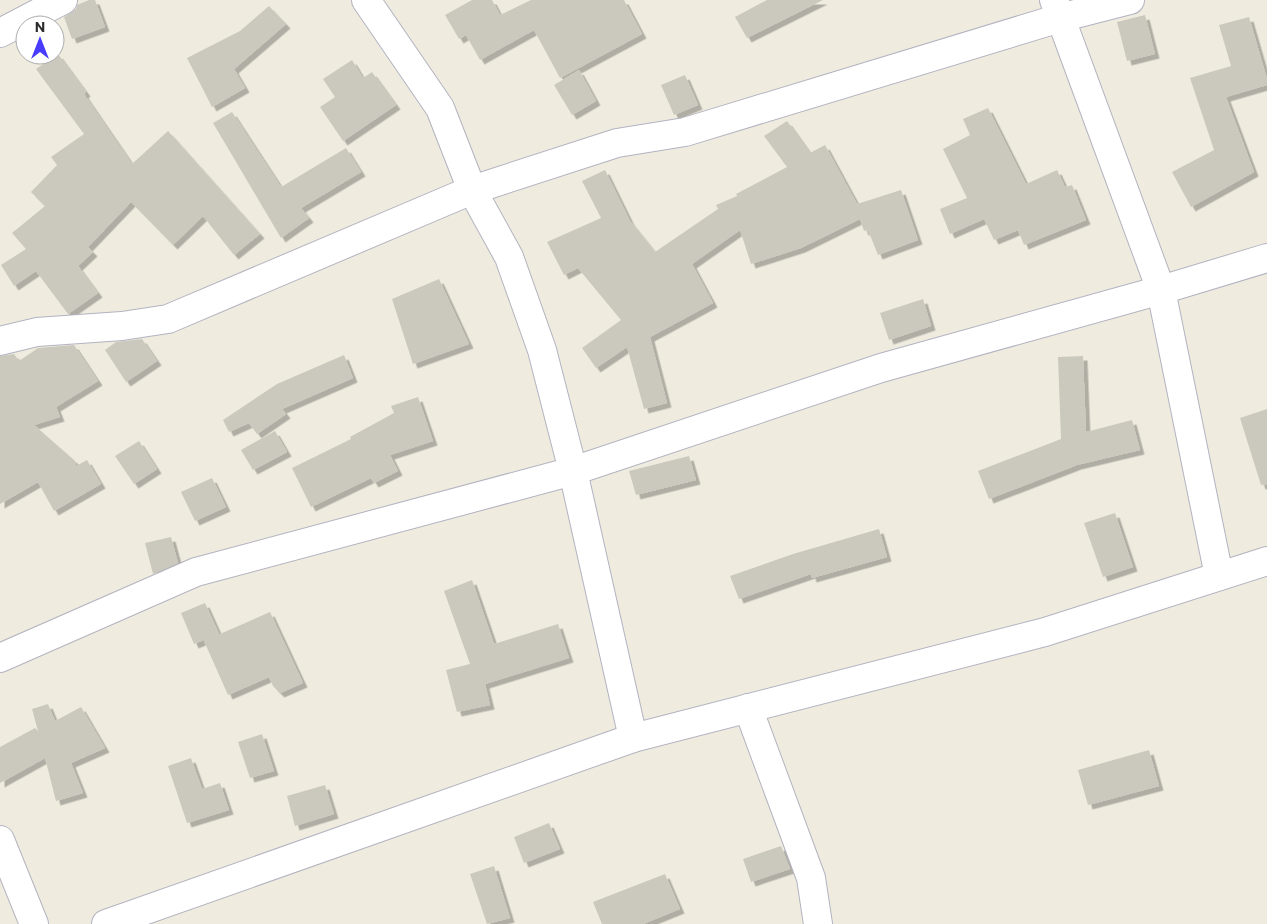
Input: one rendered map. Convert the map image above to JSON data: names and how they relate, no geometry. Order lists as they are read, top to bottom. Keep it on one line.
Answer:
{"north":"top"}
